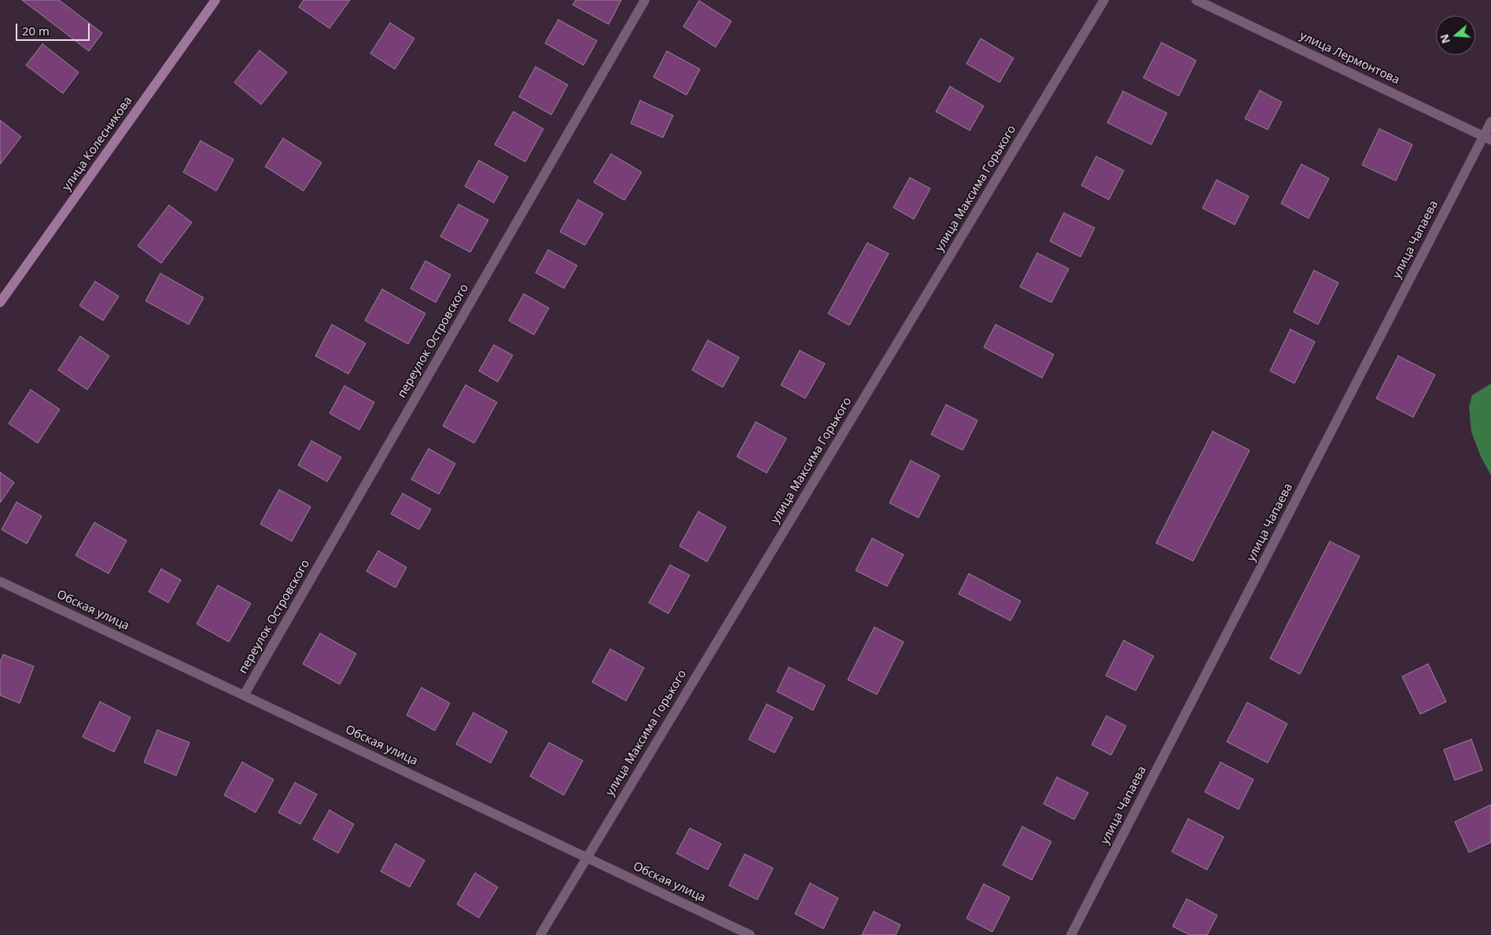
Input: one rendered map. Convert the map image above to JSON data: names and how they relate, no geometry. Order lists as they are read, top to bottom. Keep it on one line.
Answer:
{"streets":{"street":["улица Лермонтова","улица Колесникова","улица Максима Горького","улица Чапаева","переулок Островского","Обская улица"]},"crossings":[["улица Лермонтова","улица Чапаева"],["улица Максима Горького","Обская улица"],["переулок Островского","Обская улица"]],"scale_bar":"20 m","north":"left"}
